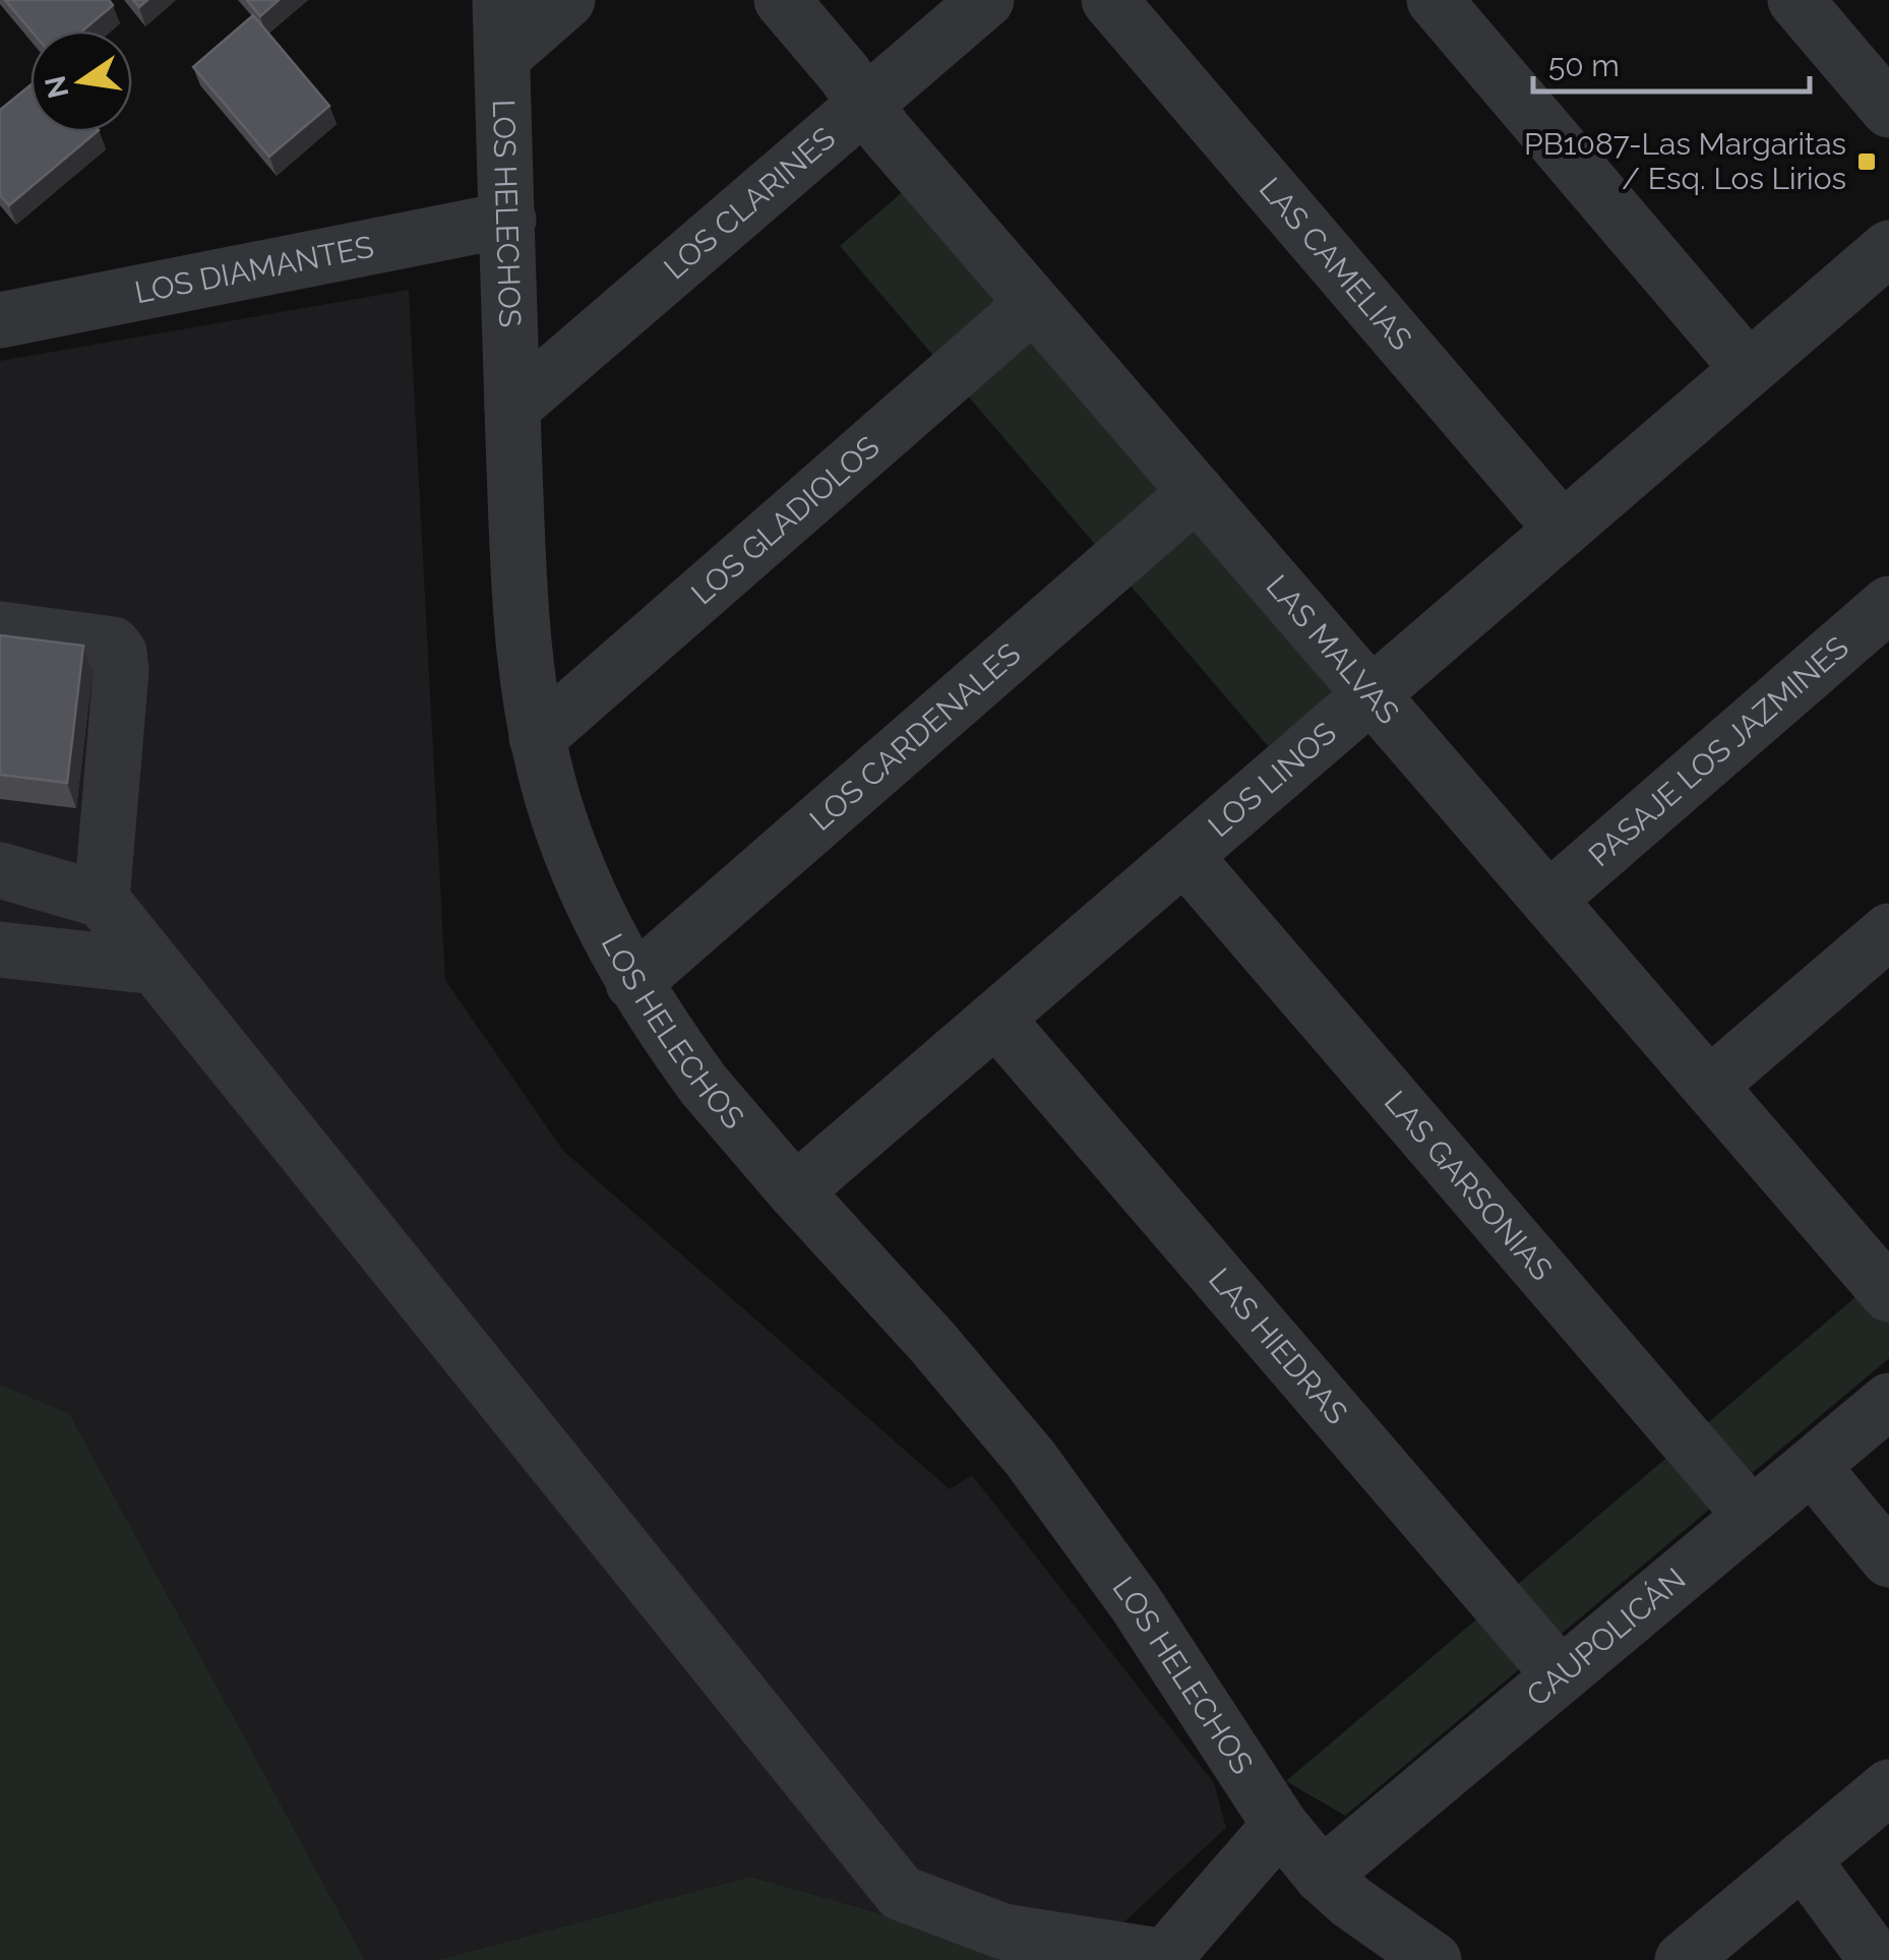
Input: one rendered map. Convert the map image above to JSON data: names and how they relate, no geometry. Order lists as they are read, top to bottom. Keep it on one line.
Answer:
{"streets":{"street":["LOS CLARINES","LOS HELECHOS","LAS CAMELIAS","LOS DIAMANTES","LOS GLADIOLOS","LAS MALVAS","LOS CARDENALES","PASAJE LOS JAZMINES","LOS LINOS","LAS GARSONIAS","LAS HIEDRAS","CAUPOLICÁN"]},"crossings":[["LOS CLARINES","LOS HELECHOS"],["LOS CLARINES","LAS MALVAS"],["LOS HELECHOS","LOS DIAMANTES"],["LOS HELECHOS","LOS GLADIOLOS"],["LOS HELECHOS","LOS CARDENALES"],["LOS HELECHOS","LOS LINOS"],["LOS HELECHOS","CAUPOLICÁN"],["LAS CAMELIAS","LOS LINOS"],["LOS GLADIOLOS","LAS MALVAS"],["LAS MALVAS","LOS CARDENALES"],["LAS MALVAS","PASAJE LOS JAZMINES"],["LAS MALVAS","LOS LINOS"],["LOS LINOS","LAS GARSONIAS"],["LOS LINOS","LAS HIEDRAS"],["LAS GARSONIAS","CAUPOLICÁN"],["LAS HIEDRAS","CAUPOLICÁN"]],"places":{"transit":["PB1087-Las Margaritas / Esq. Los Lirios"]},"scale_bar":"50 m","north":"left"}
